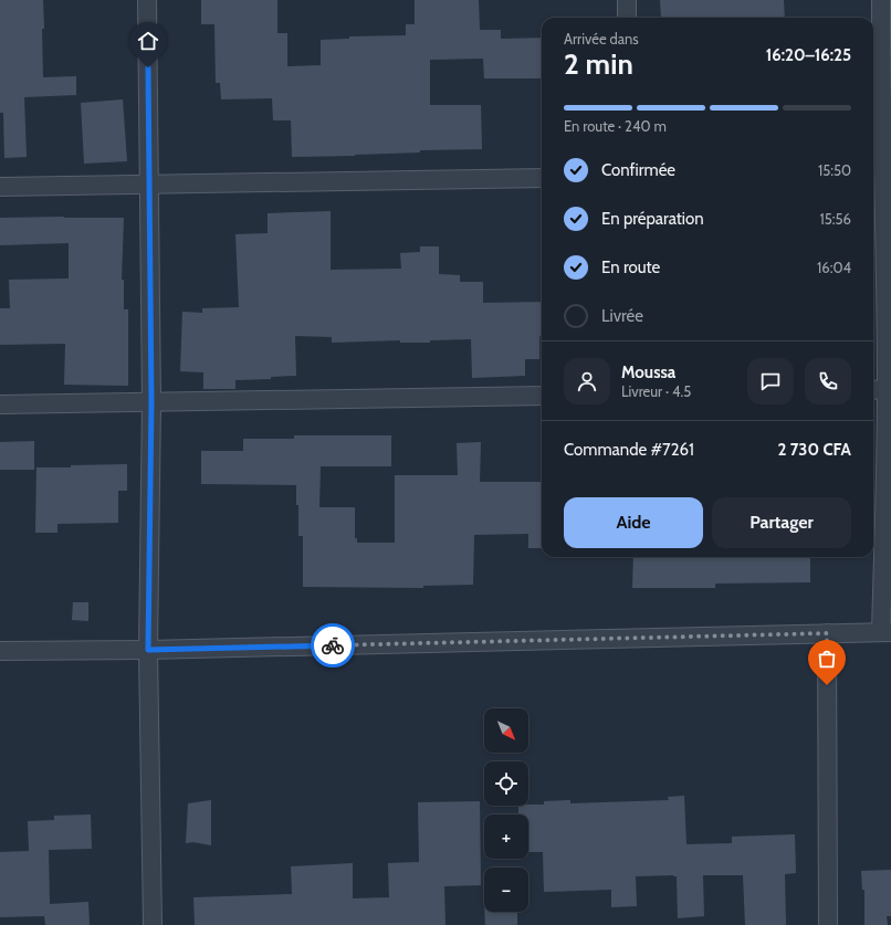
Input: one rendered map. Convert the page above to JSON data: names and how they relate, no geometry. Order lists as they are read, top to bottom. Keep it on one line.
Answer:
{"north":"bottom right","page":{"heading":["2 min","Arrivée dans","16:20–16:25"],"panel":["Moussa","Livreur · 4.5","Commande #7261","2 730 CFA"],"bar":"En route · 240 m","list":[["Confirmée","15:50"],["En préparation","15:56"],["En route","16:04"],"Livrée"],"buttons":["Aide","Partager"],"map_buttons":["+","−"]}}
